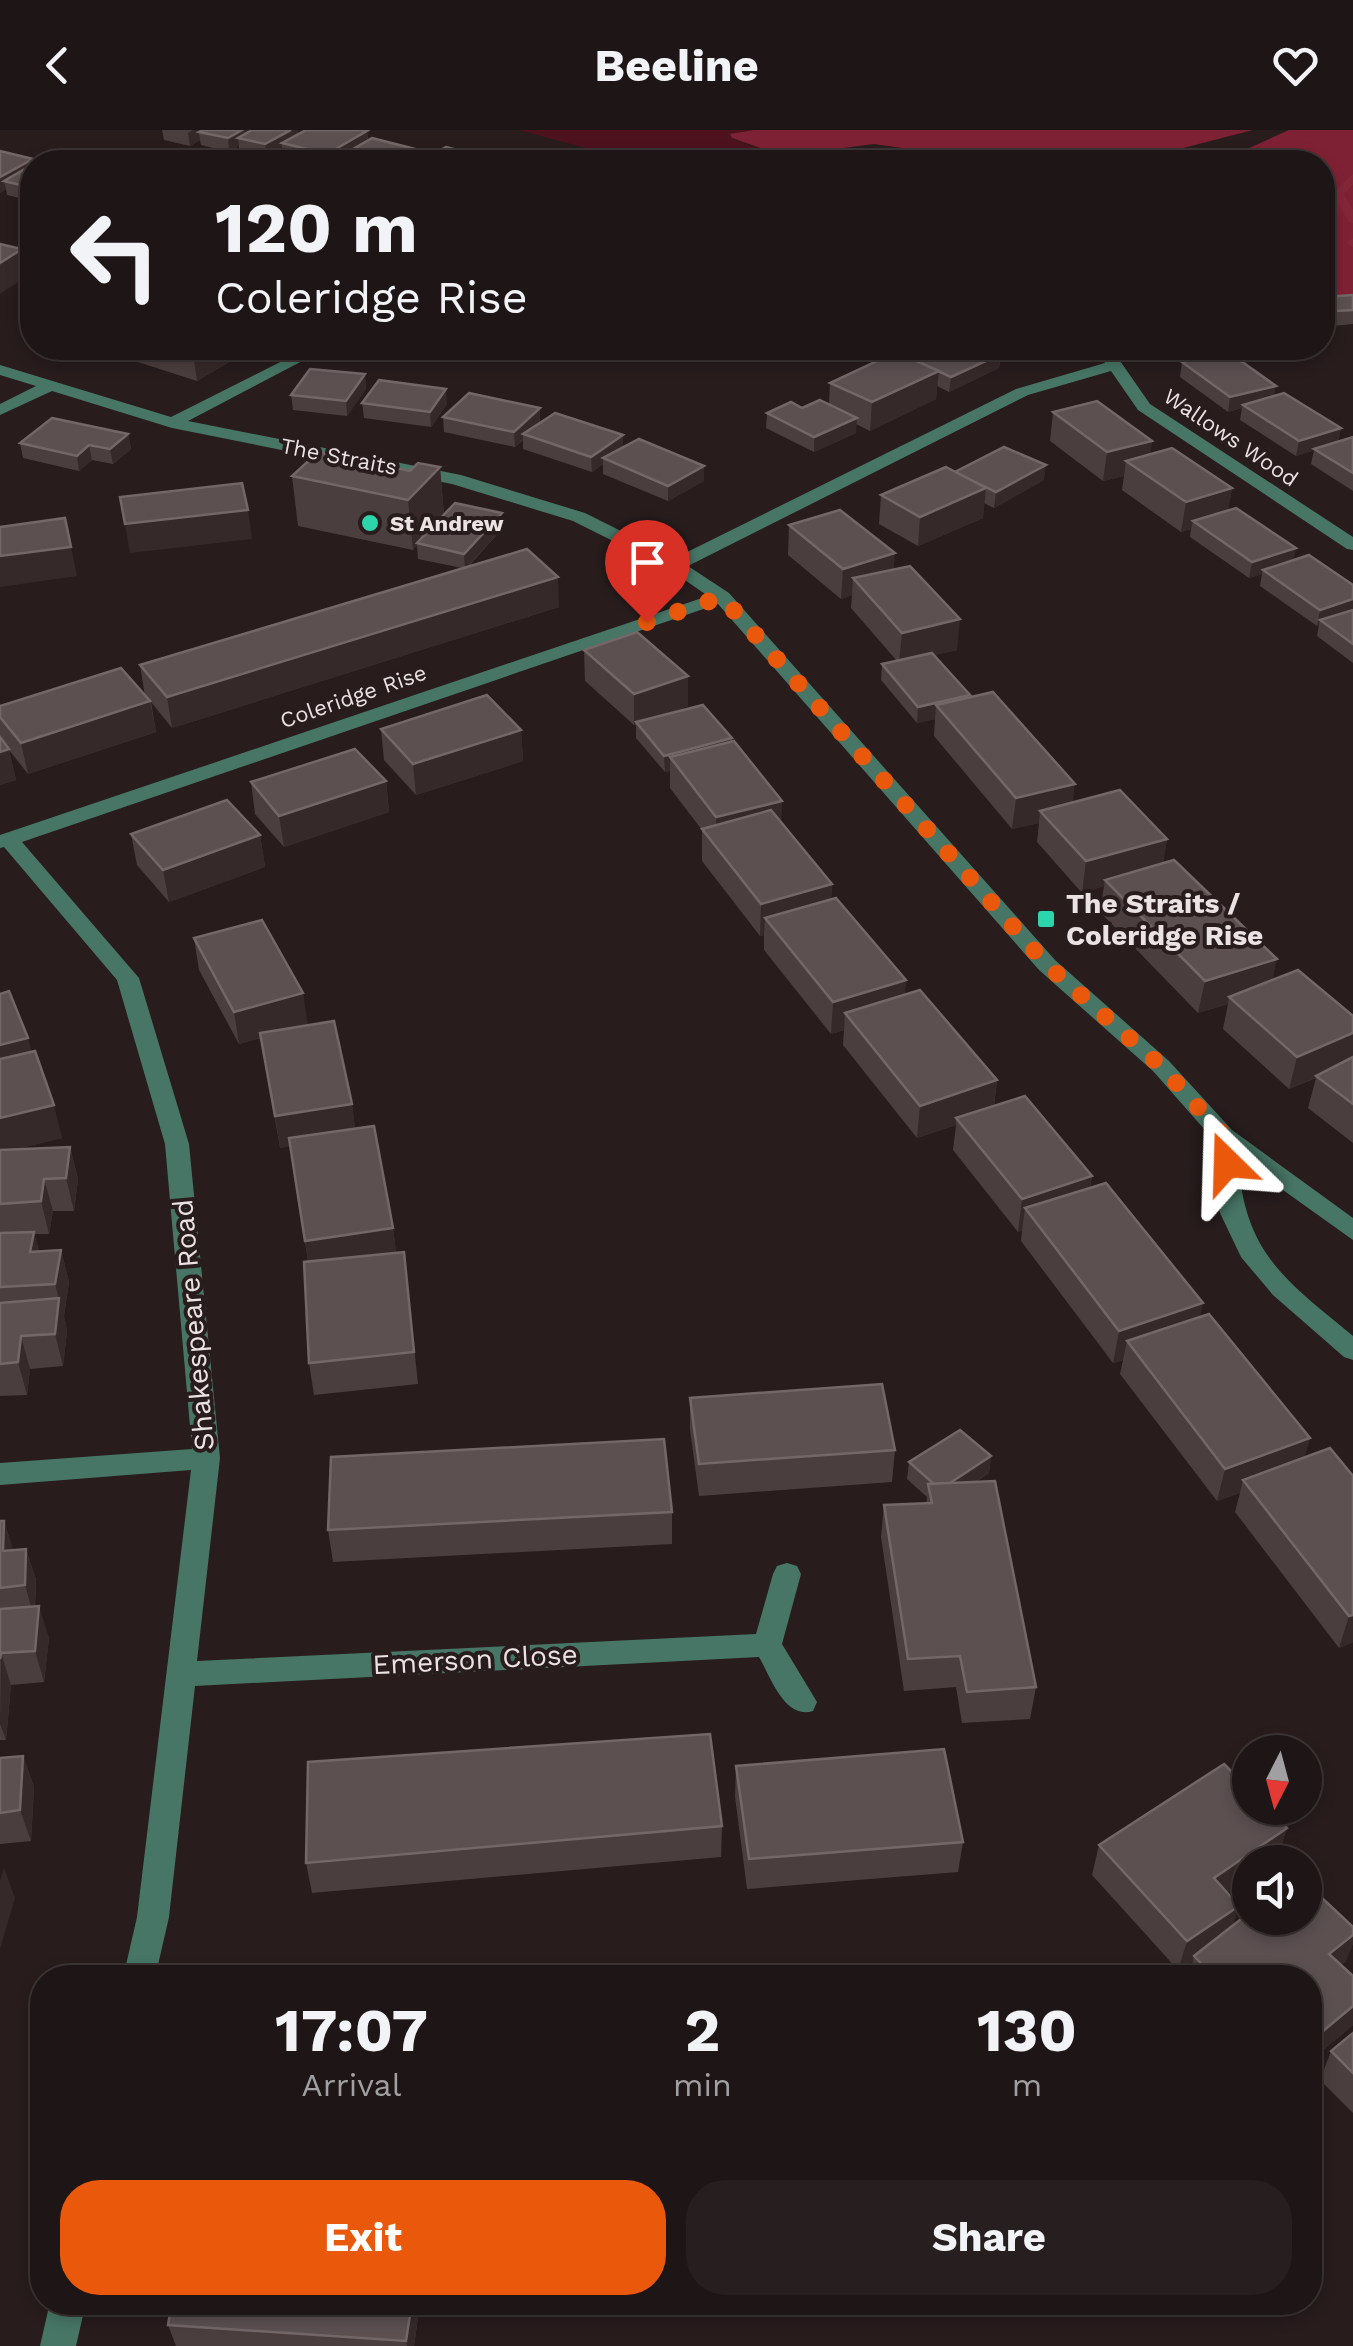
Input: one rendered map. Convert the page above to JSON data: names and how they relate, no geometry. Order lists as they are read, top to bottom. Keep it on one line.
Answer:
{"streets":{"street":["Wallows Wood","The Straits","Coleridge Rise","Shakespeare Road","Emerson Close"]},"crossings":[["The Straits","Coleridge Rise"],["Coleridge Rise","Shakespeare Road"],["Shakespeare Road","Emerson Close"]],"places":{"other":["St Andrew"],"transit":["The Straits / Coleridge Rise"]},"north":"bottom","page":{"header":"Beeline","turn":["120 m","Coleridge Rise"],"eta":["17:07","Arrival","2","min","130","m"],"buttons":["Exit","Share"]}}
